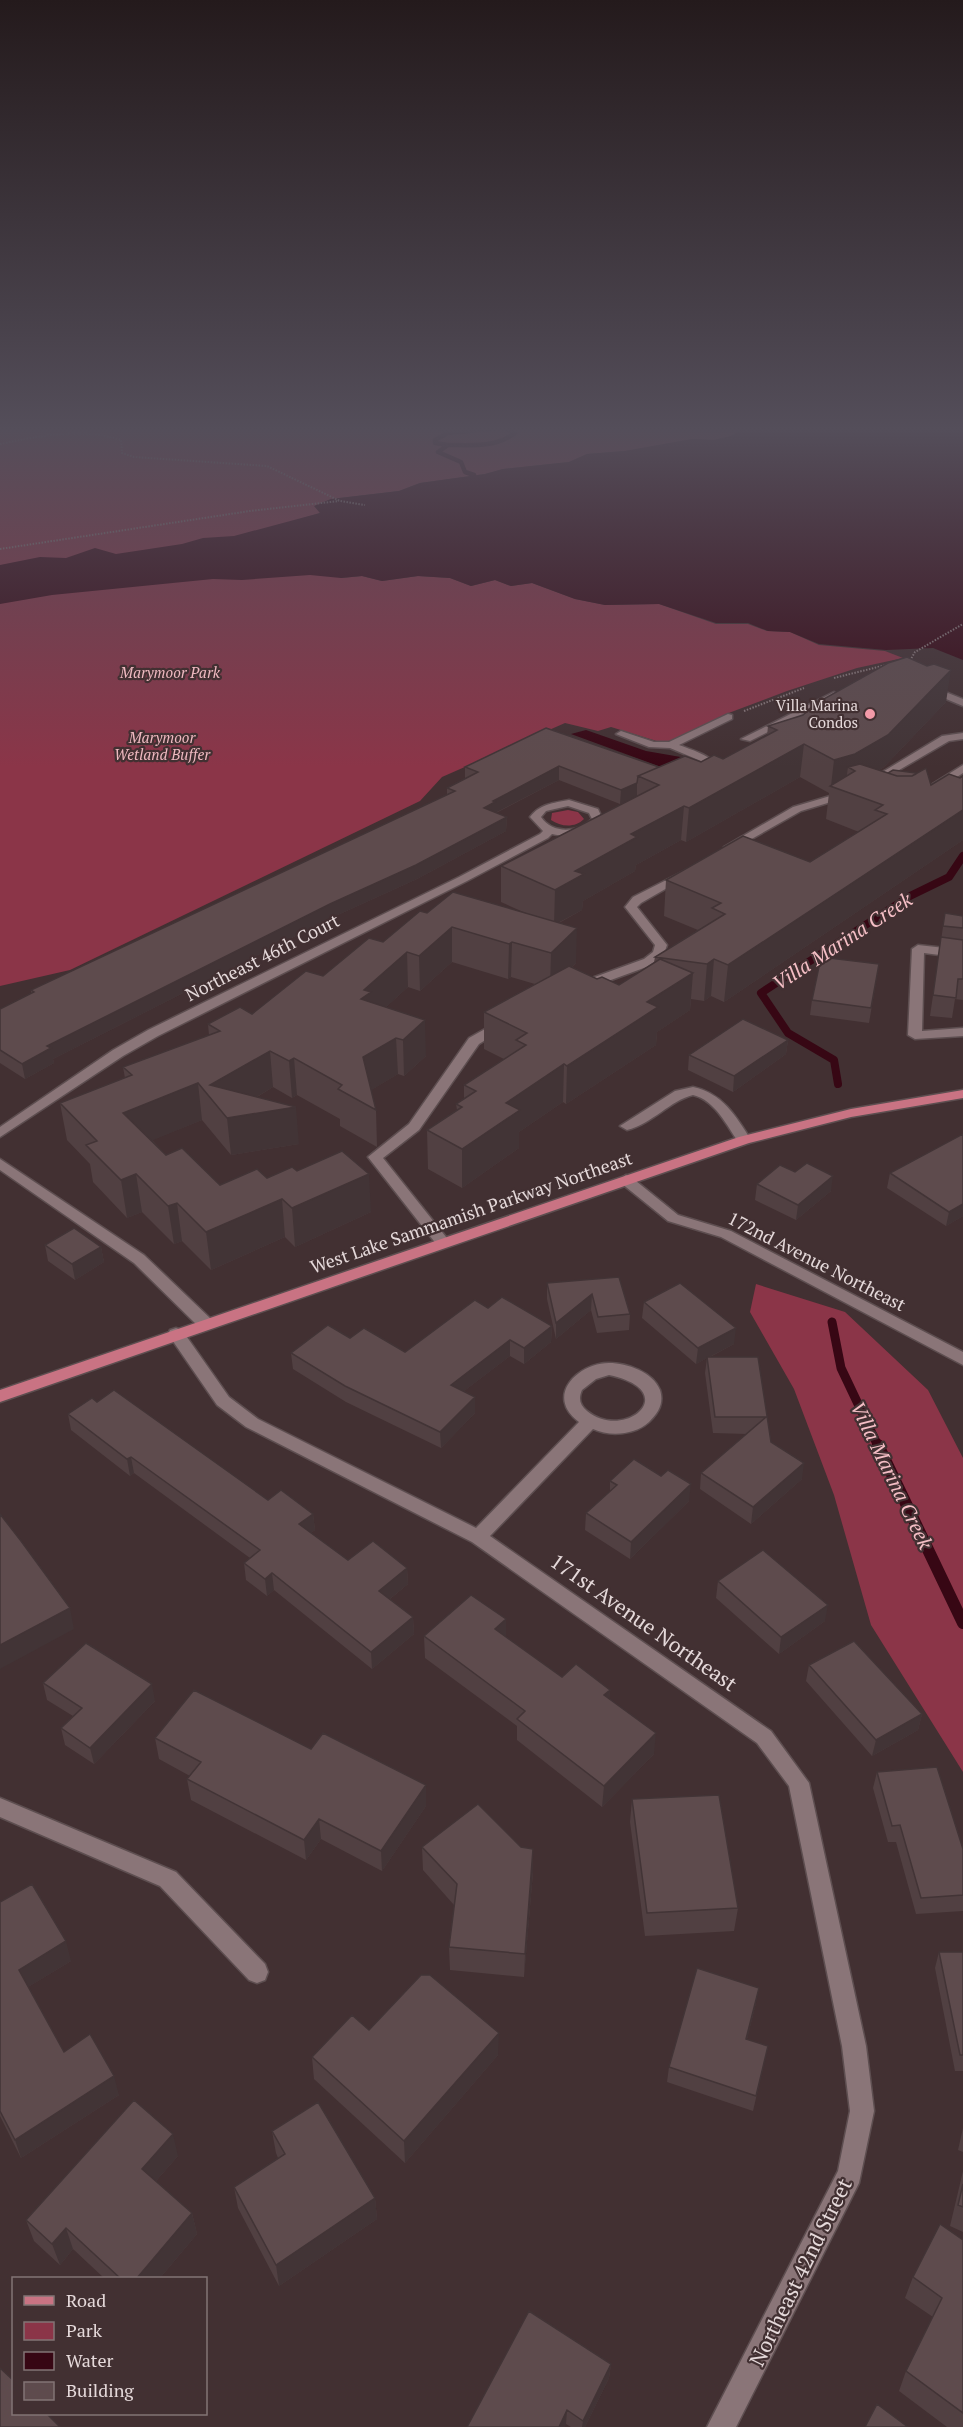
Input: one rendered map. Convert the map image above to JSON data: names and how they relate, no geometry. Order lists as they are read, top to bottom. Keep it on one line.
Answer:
{"streets":{"main road":["West Lake Sammamish Parkway Northeast"],"street":["Northeast 46th Court","172nd Avenue Northeast","171st Avenue Northeast","Northeast 42nd Street"]},"crossings":[["West Lake Sammamish Parkway Northeast","172nd Avenue Northeast"],["West Lake Sammamish Parkway Northeast","171st Avenue Northeast"],["171st Avenue Northeast","Northeast 42nd Street"]],"water":["Villa Marina Creek"],"parks":["Marymoor Park","Marymoor Wetland Buffer"],"places":["Villa Marina Condos"],"legend":["Road","Park","Water","Building"]}
